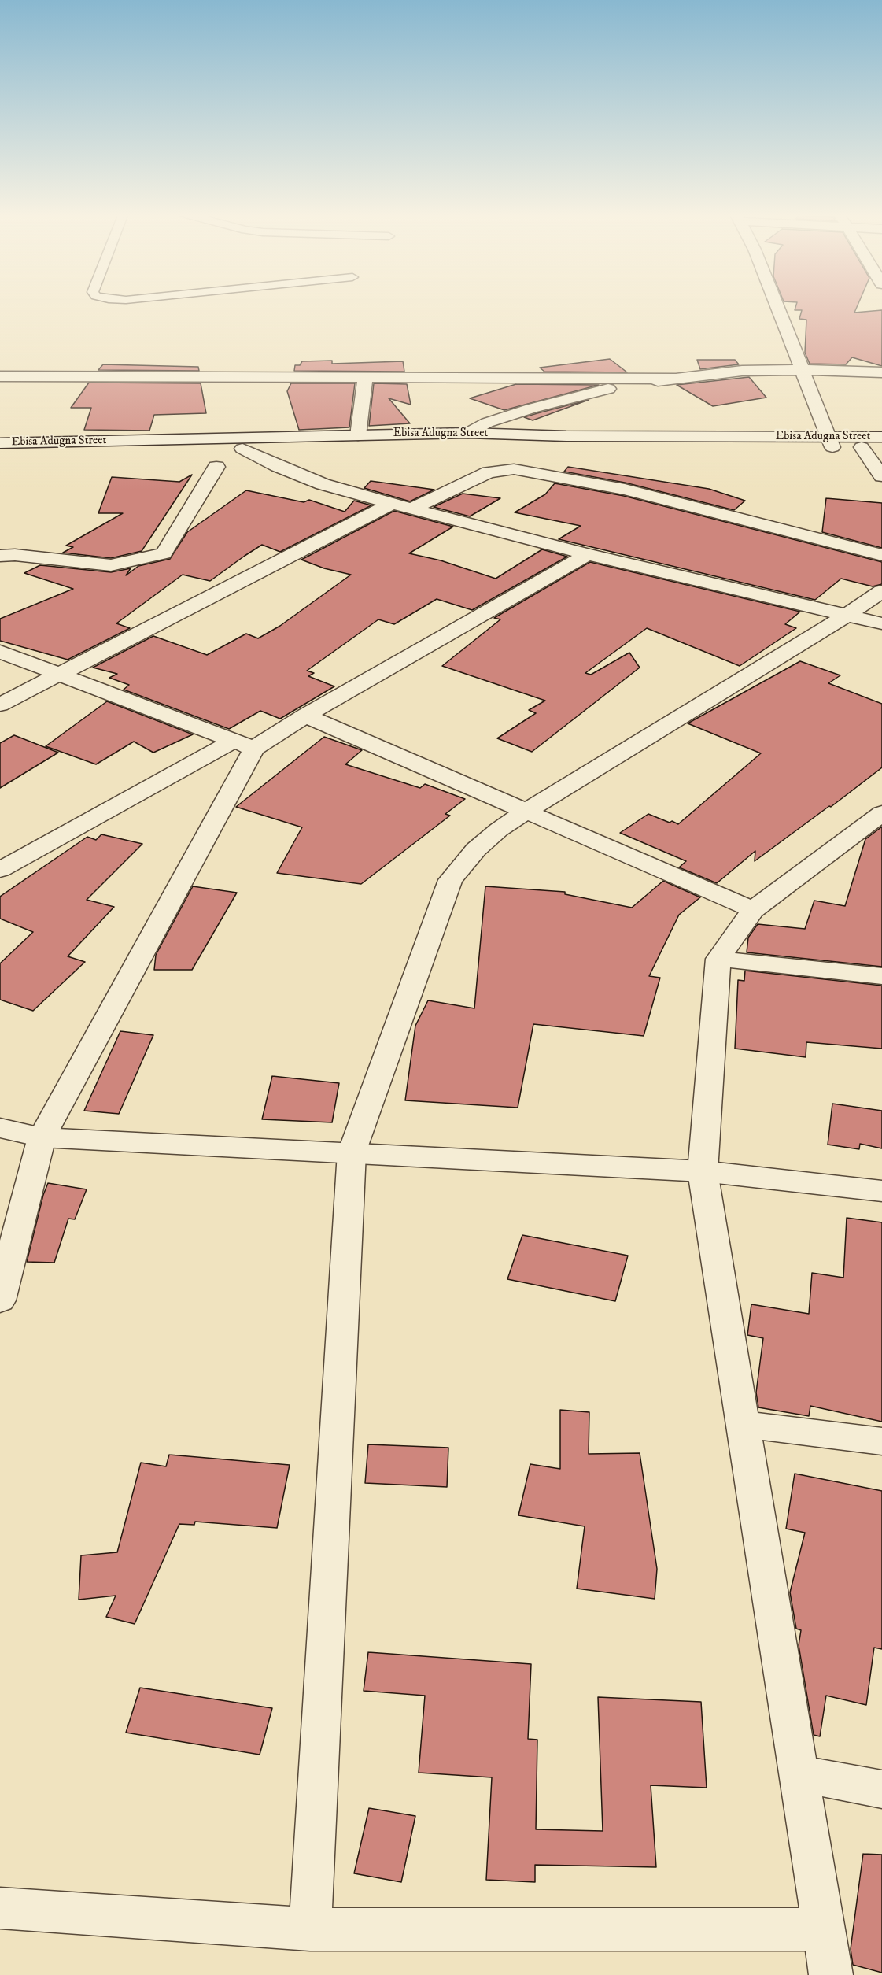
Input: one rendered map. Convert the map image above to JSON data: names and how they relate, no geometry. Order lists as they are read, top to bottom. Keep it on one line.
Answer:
{"streets":{"street":["Ebisa Adugna Street"]}}
